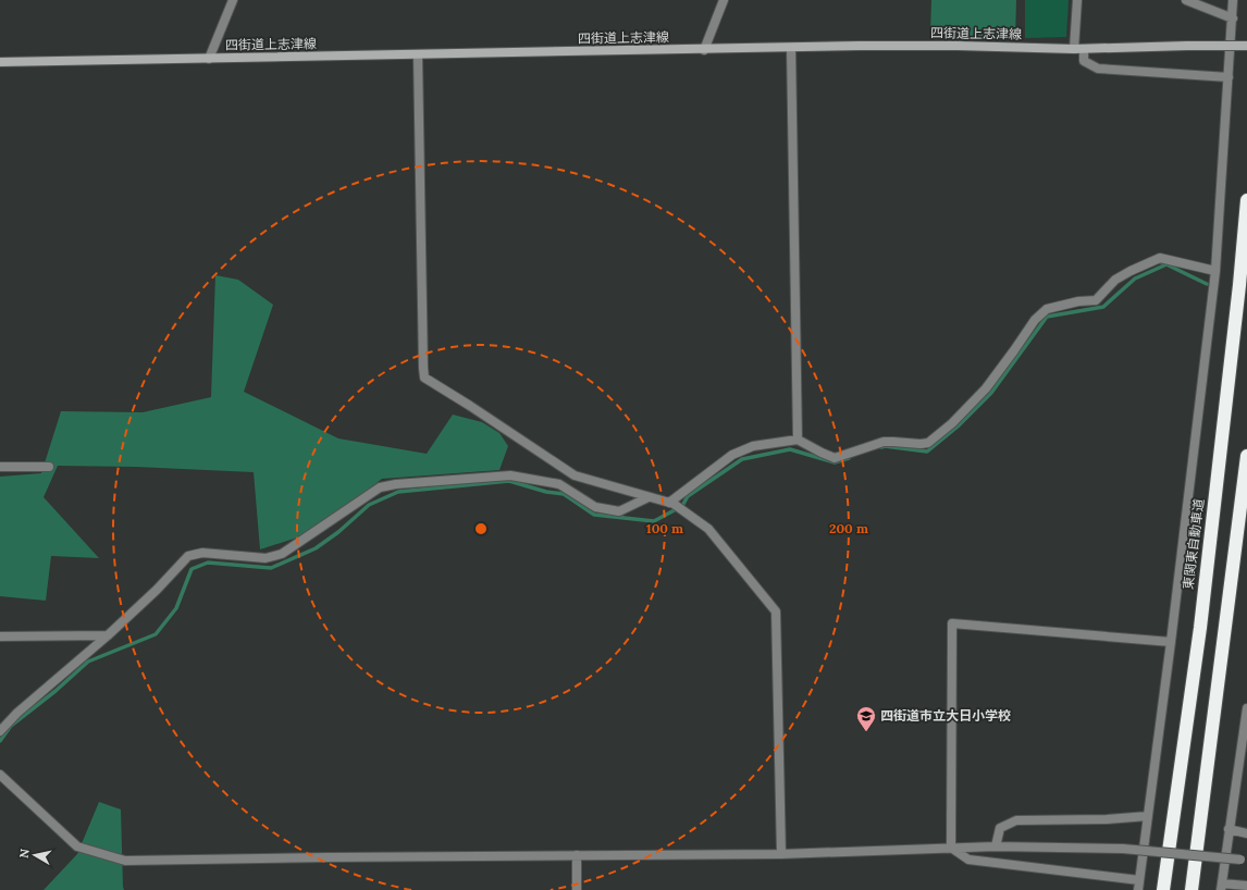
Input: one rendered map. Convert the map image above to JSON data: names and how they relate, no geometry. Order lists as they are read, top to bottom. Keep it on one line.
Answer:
{"streets":{"highway":["東関東自動車道"],"main road":["四街道上志津線"]},"places":{"school or university":["四街道市立大日小学校"]},"north":"left","rings":["100 m","200 m"]}
